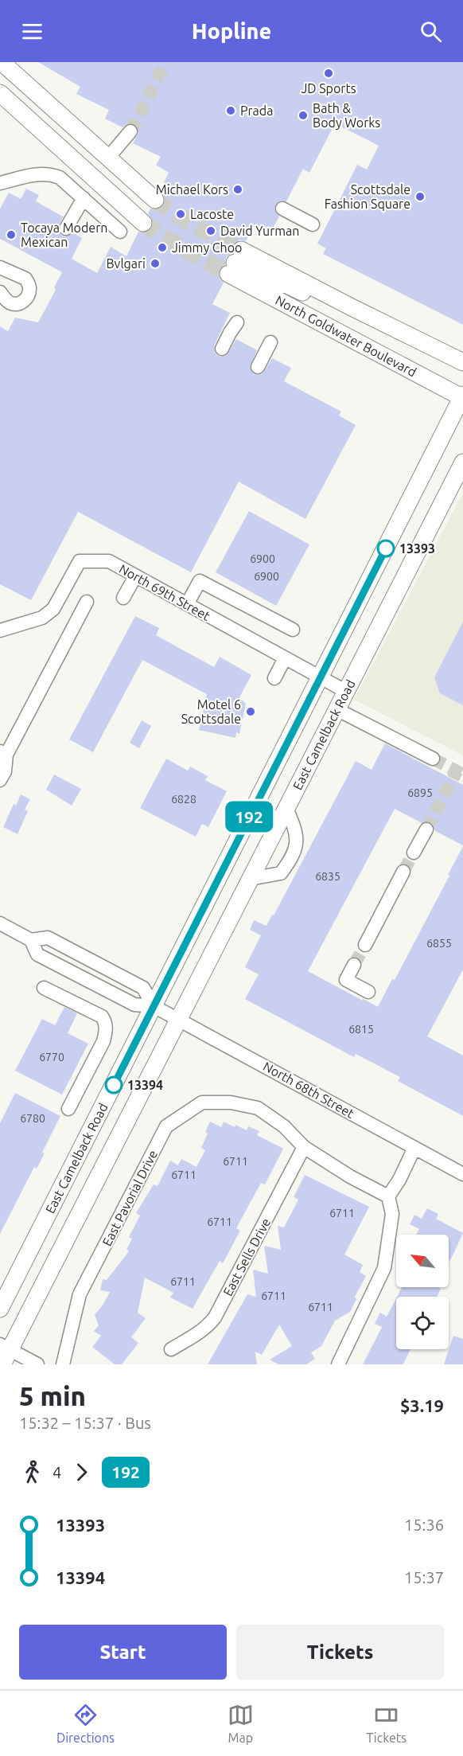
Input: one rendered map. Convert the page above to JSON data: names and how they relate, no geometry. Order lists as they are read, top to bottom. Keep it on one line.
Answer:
{"streets":{"main road":["North Goldwater Boulevard","East Camelback Road"],"street":["North 69th Street","North 68th Street","East Pavorial Drive","East Sells Drive"]},"crossings":[["North Goldwater Boulevard","East Camelback Road"],["North 69th Street","East Camelback Road"],["East Camelback Road","North 68th Street"],["East Pavorial Drive","East Sells Drive"]],"places":["JD Sports","Prada","Bath & Body Works","Michael Kors","Scottsdale Fashion Square","Lacoste","David Yurman","Tocaya Modern Mexican","Jimmy Choo","Bvlgari","13393","Motel 6 Scottsdale","13394"],"lines":["bus line 192"],"house_numbers":["6900","6900","6895","6828","6835","6855","6815","6770","6780","6711","6711","6711","6711","6711","6711","6711"],"north":"top left","page":{"header":"Hopline","on_map":"192","heading":["5 min","15:32 – 15:37 · Bus","$3.19"],"legs":["4","192"],"list":[{"name":"13393","value":"15:36"},{"name":"13394","value":"15:37"}],"buttons":["Start","Tickets"],"tabs":["Directions","Map","Tickets"]}}
